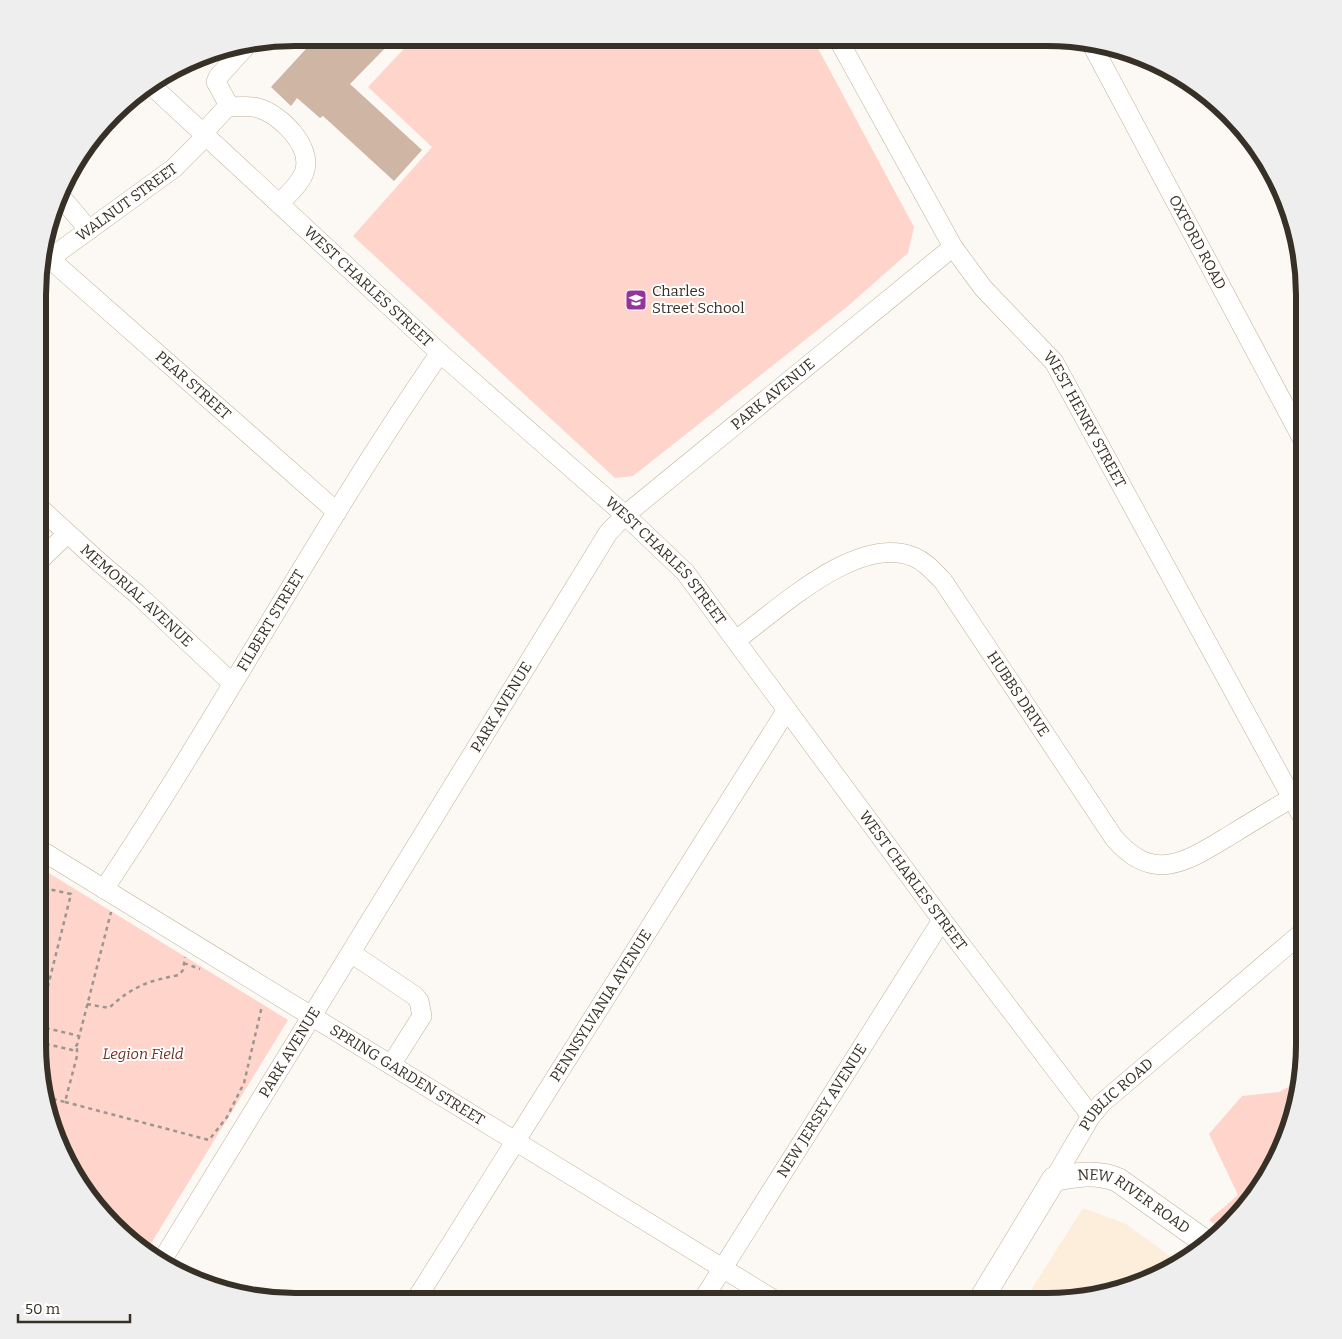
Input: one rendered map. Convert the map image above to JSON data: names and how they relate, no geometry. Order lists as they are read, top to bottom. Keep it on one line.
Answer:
{"streets":{"main road":["PUBLIC ROAD","NEW RIVER ROAD"],"street":["WALNUT STREET","OXFORD ROAD","WEST CHARLES STREET","PEAR STREET","PARK AVENUE","WEST HENRY STREET","MEMORIAL AVENUE","FILBERT STREET","HUBBS DRIVE","PENNSYLVANIA AVENUE","SPRING GARDEN STREET","NEW JERSEY AVENUE"]},"crossings":[["WALNUT STREET","WEST CHARLES STREET"],["WEST CHARLES STREET","PARK AVENUE"],["WEST CHARLES STREET","FILBERT STREET"],["WEST CHARLES STREET","HUBBS DRIVE"],["WEST CHARLES STREET","PENNSYLVANIA AVENUE"],["WEST CHARLES STREET","PUBLIC ROAD"],["WEST CHARLES STREET","NEW JERSEY AVENUE"],["PEAR STREET","FILBERT STREET"],["PARK AVENUE","WEST HENRY STREET"],["PARK AVENUE","SPRING GARDEN STREET"],["WEST HENRY STREET","HUBBS DRIVE"],["MEMORIAL AVENUE","FILBERT STREET"],["FILBERT STREET","SPRING GARDEN STREET"],["PENNSYLVANIA AVENUE","SPRING GARDEN STREET"],["SPRING GARDEN STREET","NEW JERSEY AVENUE"],["PUBLIC ROAD","NEW RIVER ROAD"]],"parks":["Legion Field"],"places":{"school or university":["Charles Street School"]},"scale_bar":"50 m"}
